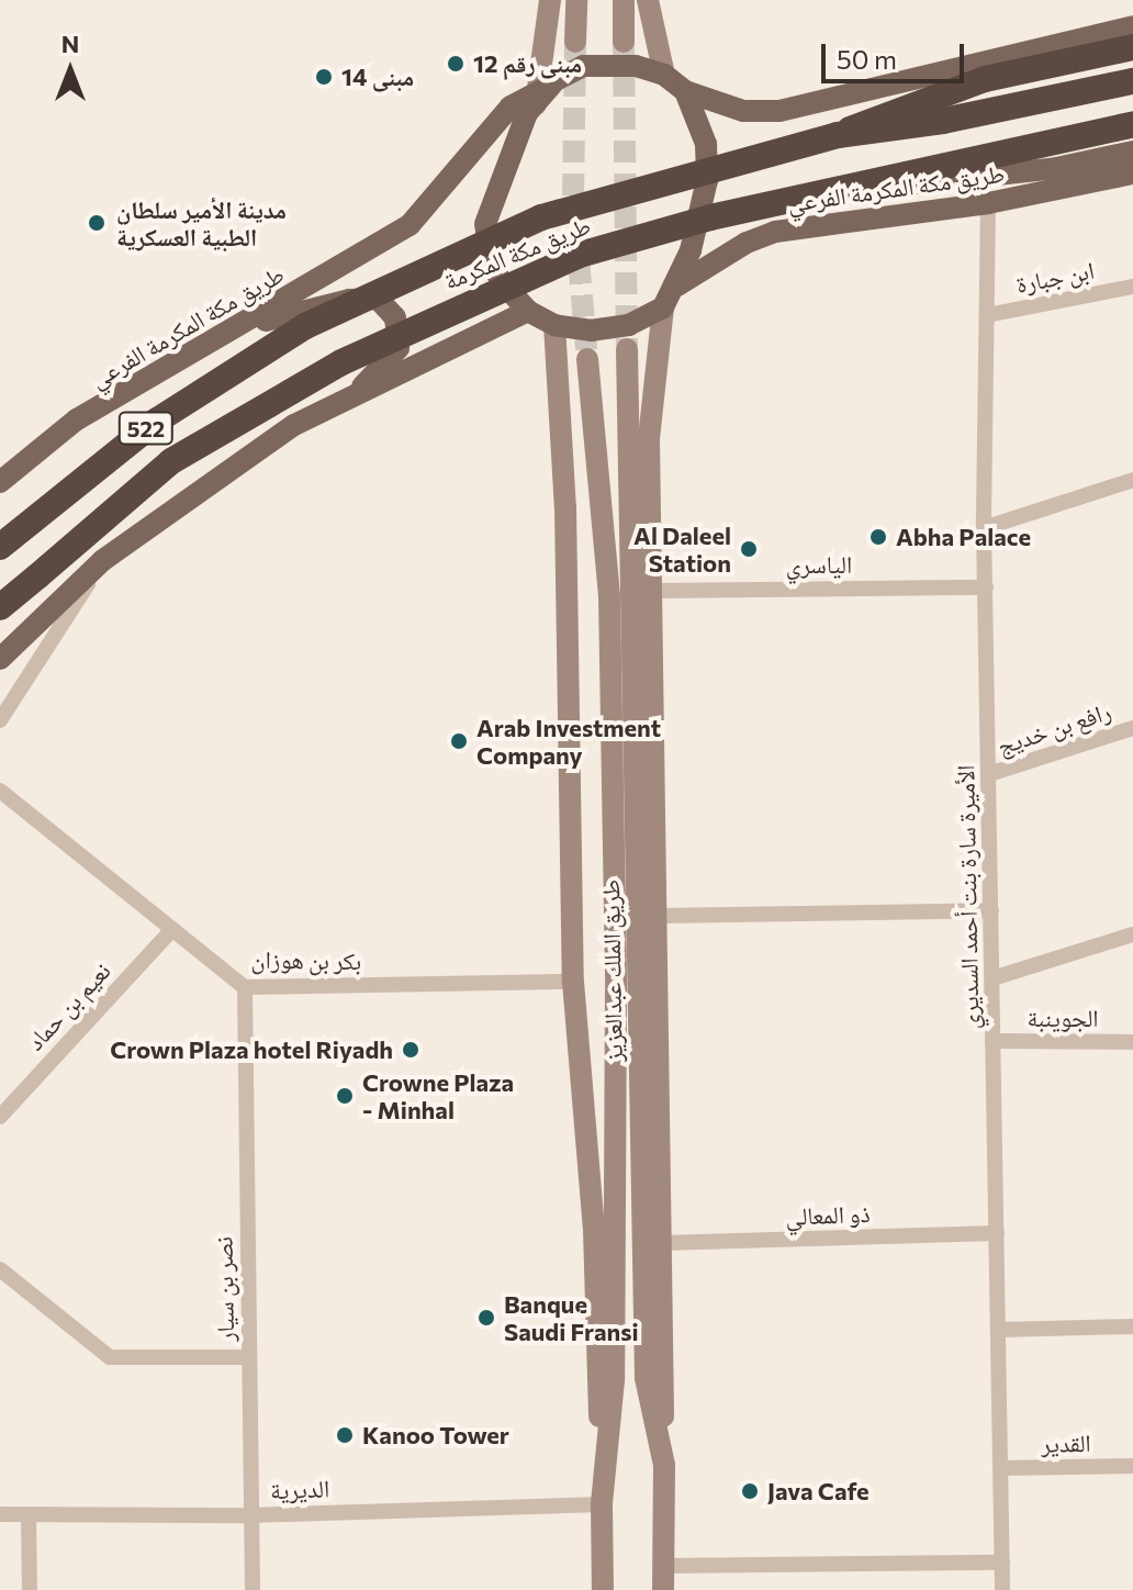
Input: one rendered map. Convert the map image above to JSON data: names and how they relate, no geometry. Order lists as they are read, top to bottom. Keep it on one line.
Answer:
{"streets":{"highway":["طريق مكة المكرمة","522"],"main road":["طريق مكة المكرمة الفرعي","طريق الملك عبدالعزيز"],"street":["ابن جبارة","الياسري","رافع بن خديج","الأميرة سارة بنت أحمد السديري","بكر بن هوزان","نعيم بن حماد","الجوينبة","ذو المعالي","نصر بن سيار","القدير","الديرية"]},"crossings":[["طريق مكة المكرمة الفرعي","الأميرة سارة بنت أحمد السديري"],["ابن جبارة","الأميرة سارة بنت أحمد السديري"],["الياسري","الأميرة سارة بنت أحمد السديري"],["رافع بن خديج","الأميرة سارة بنت أحمد السديري"],["الأميرة سارة بنت أحمد السديري","الجوينبة"],["الأميرة سارة بنت أحمد السديري","ذو المعالي"],["الأميرة سارة بنت أحمد السديري","القدير"],["بكر بن هوزان","نعيم بن حماد"],["بكر بن هوزان","نصر بن سيار"],["طريق الملك عبدالعزيز","الديرية"],["نصر بن سيار","الديرية"]],"places":["مبنى رقم 12","مبنى 14","مدينة الأمير سلطان الطبية العسكرية","Abha Palace","Al Daleel Station","Arab Investment Company","Crown Plaza hotel Riyadh","Crowne Plaza - Minhal","Banque Saudi Fransi","Kanoo Tower","Java Cafe"],"scale_bar":"50 m","north":"top"}
